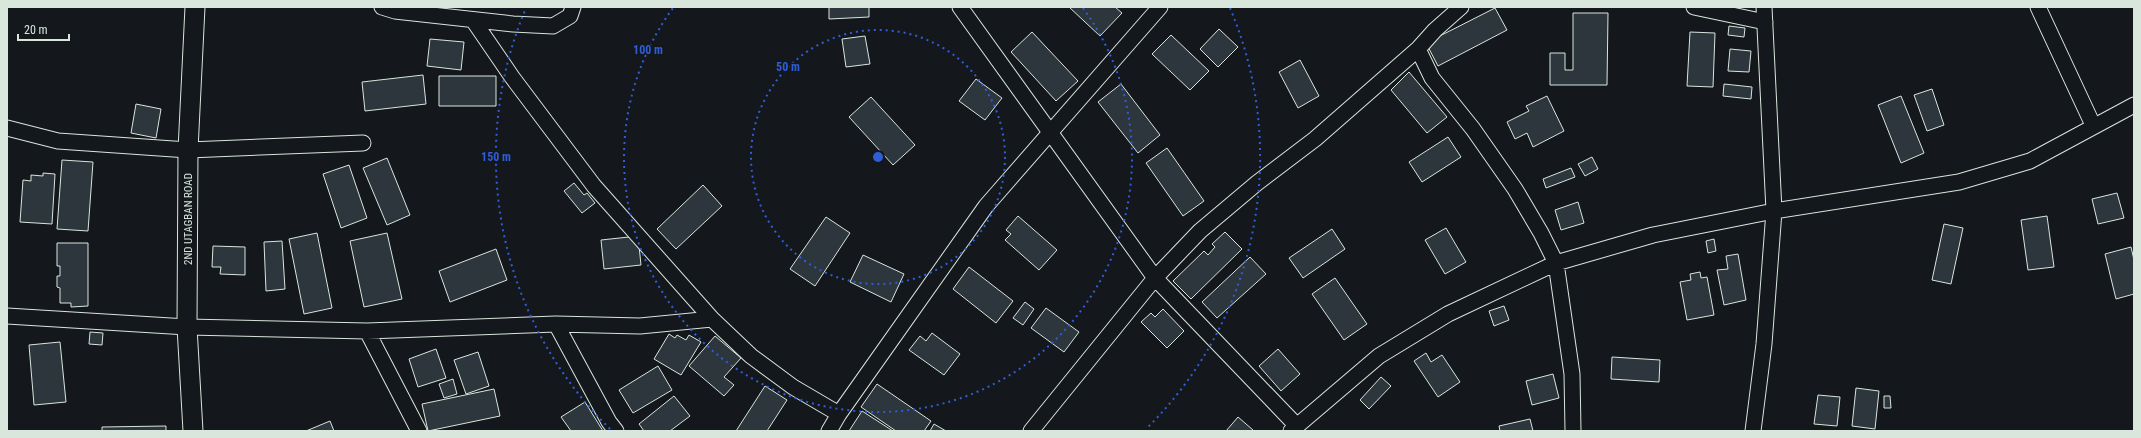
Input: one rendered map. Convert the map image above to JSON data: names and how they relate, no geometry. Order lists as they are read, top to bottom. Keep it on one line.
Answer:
{"streets":{"street":["2ND UTAGBAN ROAD"]},"scale_bar":"20 m","rings":["100 m","50 m","150 m"]}
